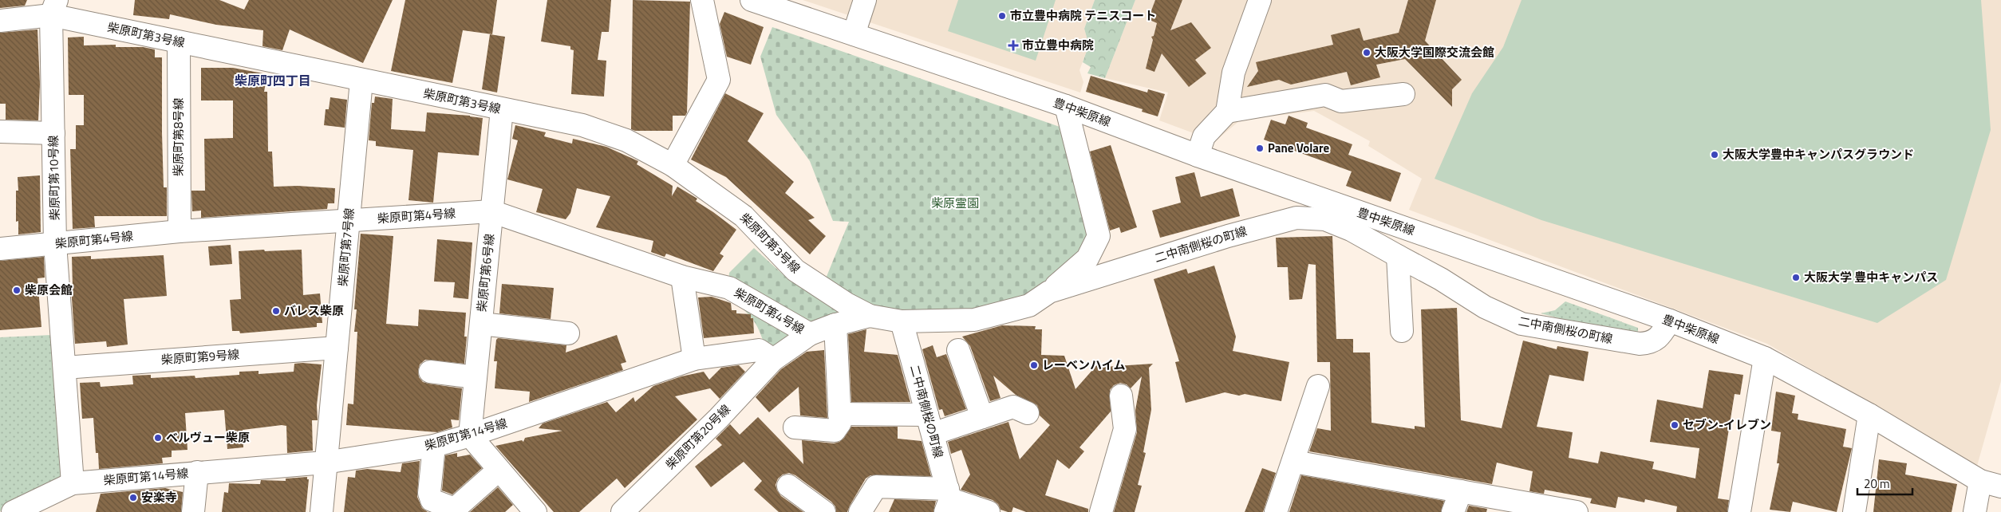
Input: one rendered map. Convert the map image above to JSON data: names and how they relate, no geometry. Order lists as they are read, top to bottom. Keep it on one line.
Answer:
{"streets":{"street":["柴原町第3号線","豊中柴原線","柴原町第8号線","柴原町第10号線","柴原町第4号線","二中南側桜の町線","柴原町第7号線","柴原町第6号線","柴原町第9号線","柴原町第14号線","柴原町第20号線"]},"crossings":[["柴原町第3号線","柴原町第8号線"],["柴原町第3号線","柴原町第10号線"],["柴原町第3号線","柴原町第7号線"],["柴原町第3号線","柴原町第6号線"],["豊中柴原線","二中南側桜の町線"],["柴原町第8号線","柴原町第4号線"],["柴原町第10号線","柴原町第4号線"],["柴原町第10号線","柴原町第9号線"],["柴原町第10号線","柴原町第14号線"],["柴原町第4号線","柴原町第7号線"],["柴原町第4号線","柴原町第6号線"],["柴原町第7号線","柴原町第9号線"],["柴原町第7号線","柴原町第14号線"],["柴原町第6号線","柴原町第14号線"],["柴原町第14号線","柴原町第20号線"]],"districts":["柴原町四丁目"],"parks":["柴原霊園"],"places":{"other":["市立豊中病院 テニスコート","大阪大学国際交流会館","Pane Volare","大阪大学豊中キャンパスグラウンド","大阪大学 豊中キャンパス","柴原会館","バレス柴原","レーベンハイム","セブン-イレブン","ベルヴュー柴原","安楽寺"],"health":["市立豊中病院"]},"scale_bar":"20 m"}
